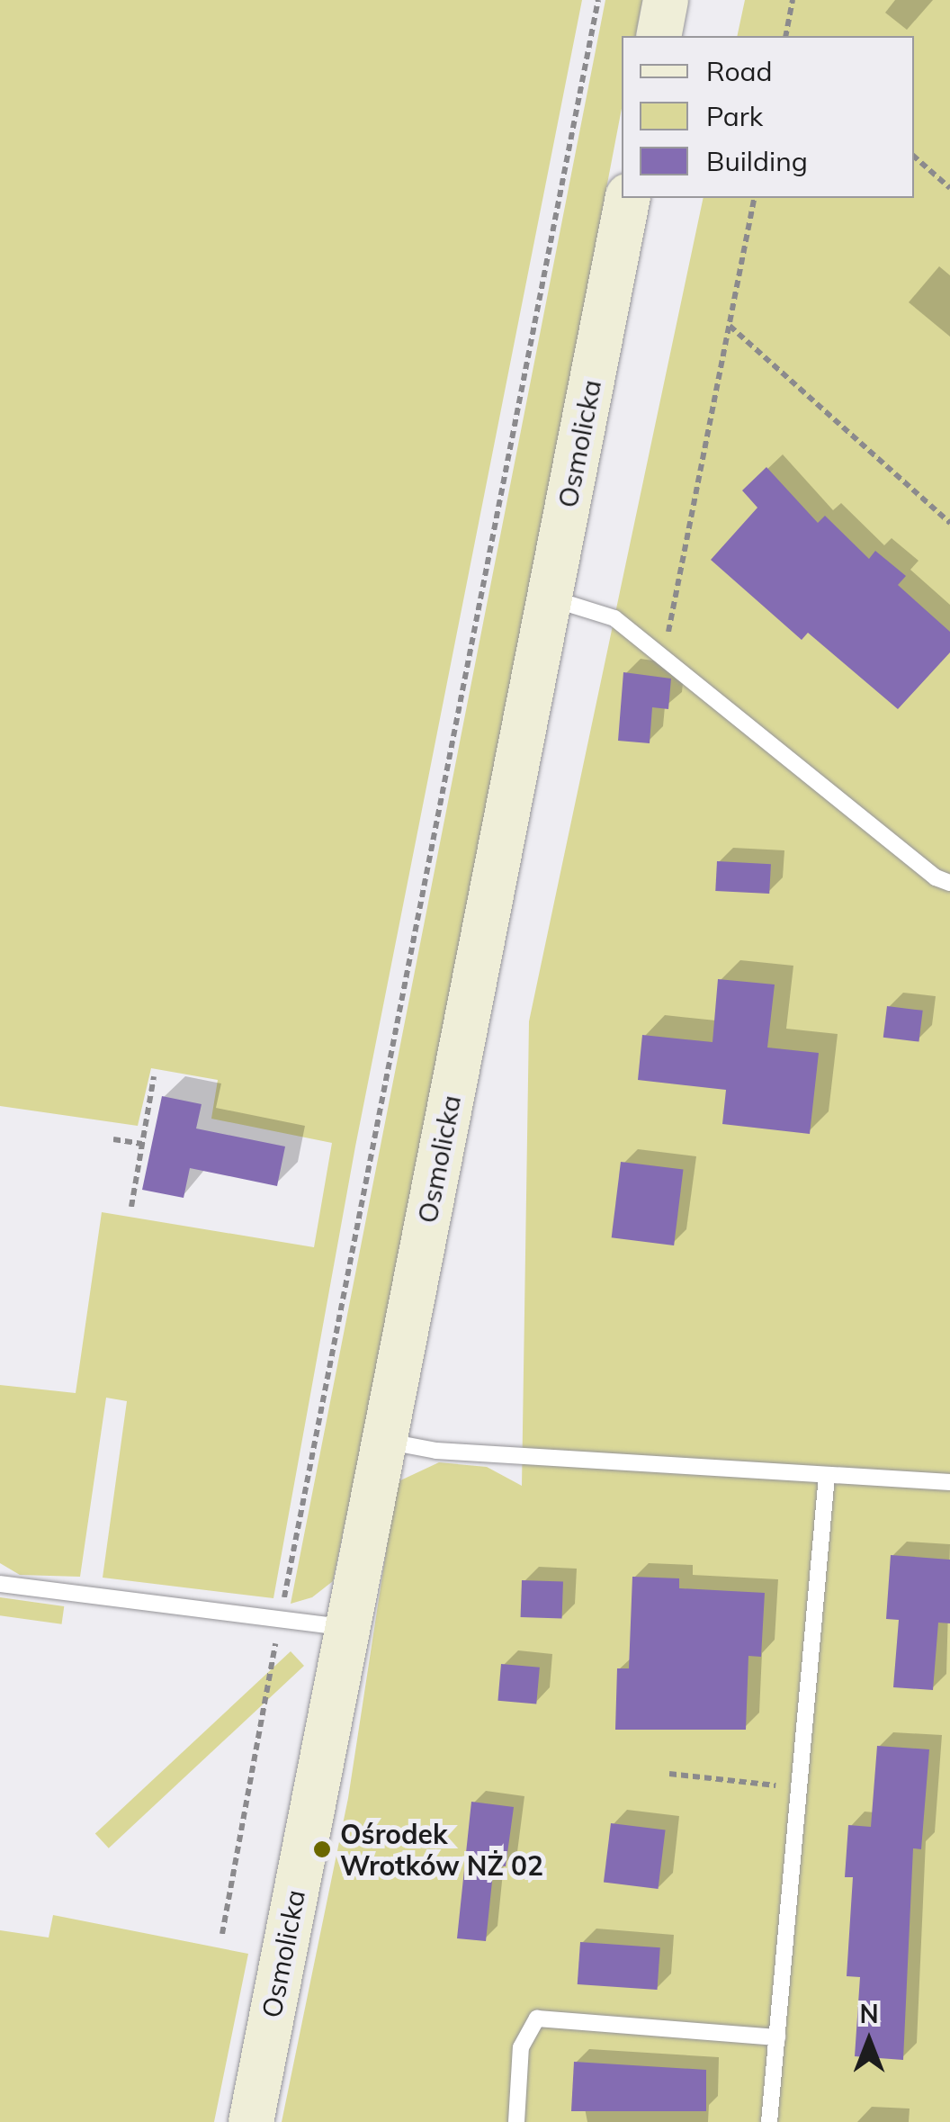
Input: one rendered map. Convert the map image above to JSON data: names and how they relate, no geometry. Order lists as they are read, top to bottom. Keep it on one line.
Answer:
{"streets":{"street":["Osmolicka"]},"places":["Ośrodek Wrotków NŻ 02"],"legend":["Road","Park","Building"],"north":"top"}
